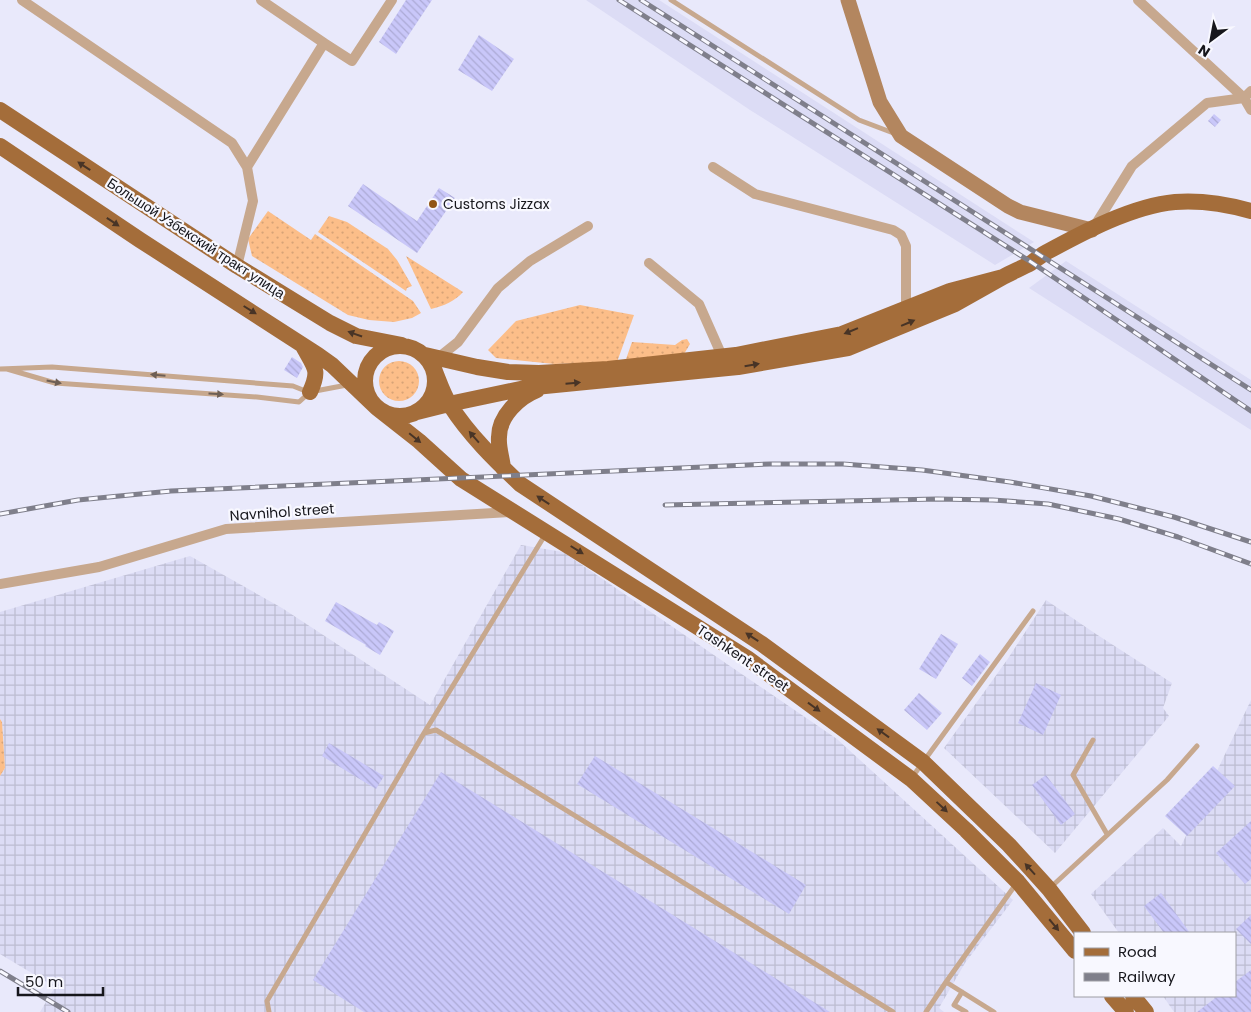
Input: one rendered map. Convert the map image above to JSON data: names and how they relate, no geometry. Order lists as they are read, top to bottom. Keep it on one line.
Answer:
{"streets":{"main road":["Большой Узбекский тракт улица","Tashkent street"],"street":["Navnihol street"]},"crossings":[["Большой Узбекский тракт улица","Tashkent street"],["Navnihol street","Tashkent street"]],"places":["Customs Jizzax"],"legend":["Road","Railway"],"scale_bar":"50 m","north":"bottom left"}
